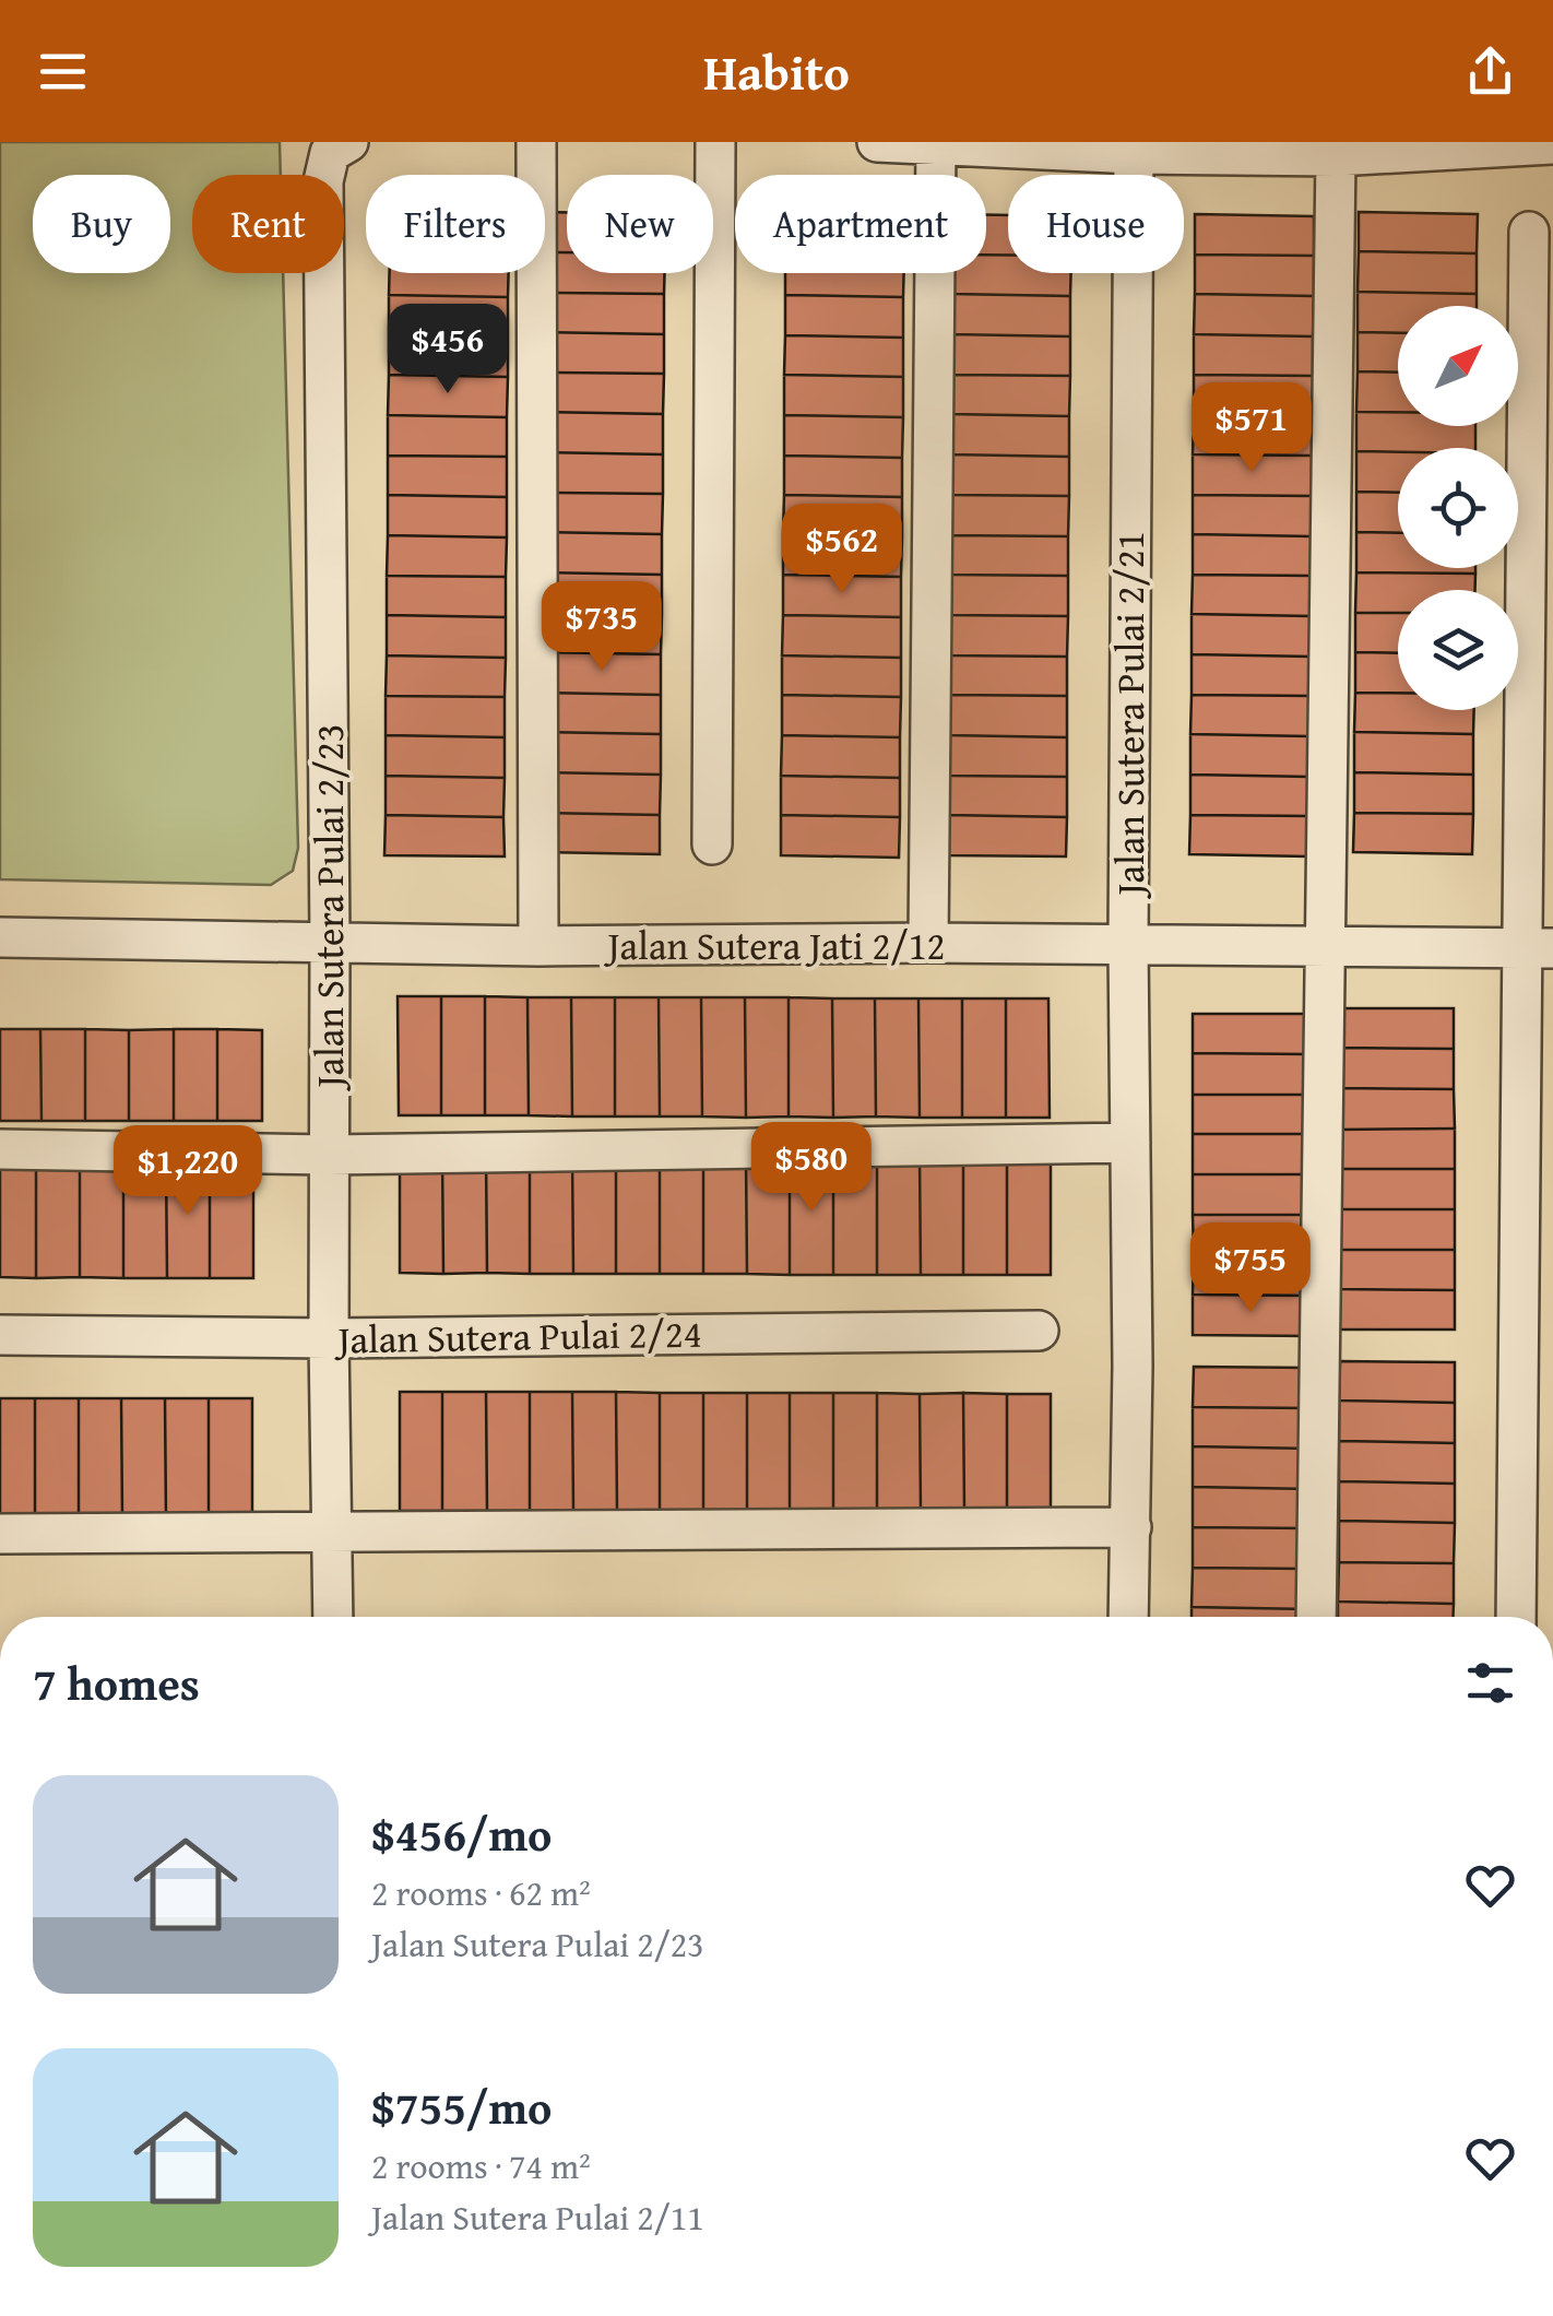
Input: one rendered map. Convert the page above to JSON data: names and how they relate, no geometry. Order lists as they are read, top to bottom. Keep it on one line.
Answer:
{"streets":{"street":["Jalan Sutera Pulai 2/21","Jalan Sutera Pulai 2/23","Jalan Sutera Jati 2/12","Jalan Sutera Pulai 2/24"]},"crossings":[["Jalan Sutera Pulai 2/21","Jalan Sutera Jati 2/12"],["Jalan Sutera Pulai 2/23","Jalan Sutera Jati 2/12"],["Jalan Sutera Pulai 2/23","Jalan Sutera Pulai 2/24"]],"north":"top right","page":{"header":"Habito","chip":["Buy","Rent","Filters","New","Apartment","House"],"price":["$456","$571","$562","$735","$580","$1,220","$755"],"heading":"7 homes","list":[{"name":"$456/mo","note":"2 rooms · 62 m² · Jalan Sutera Pulai 2/23"},{"name":"$755/mo","note":"2 rooms · 74 m² · Jalan Sutera Pulai 2/11"}]}}
